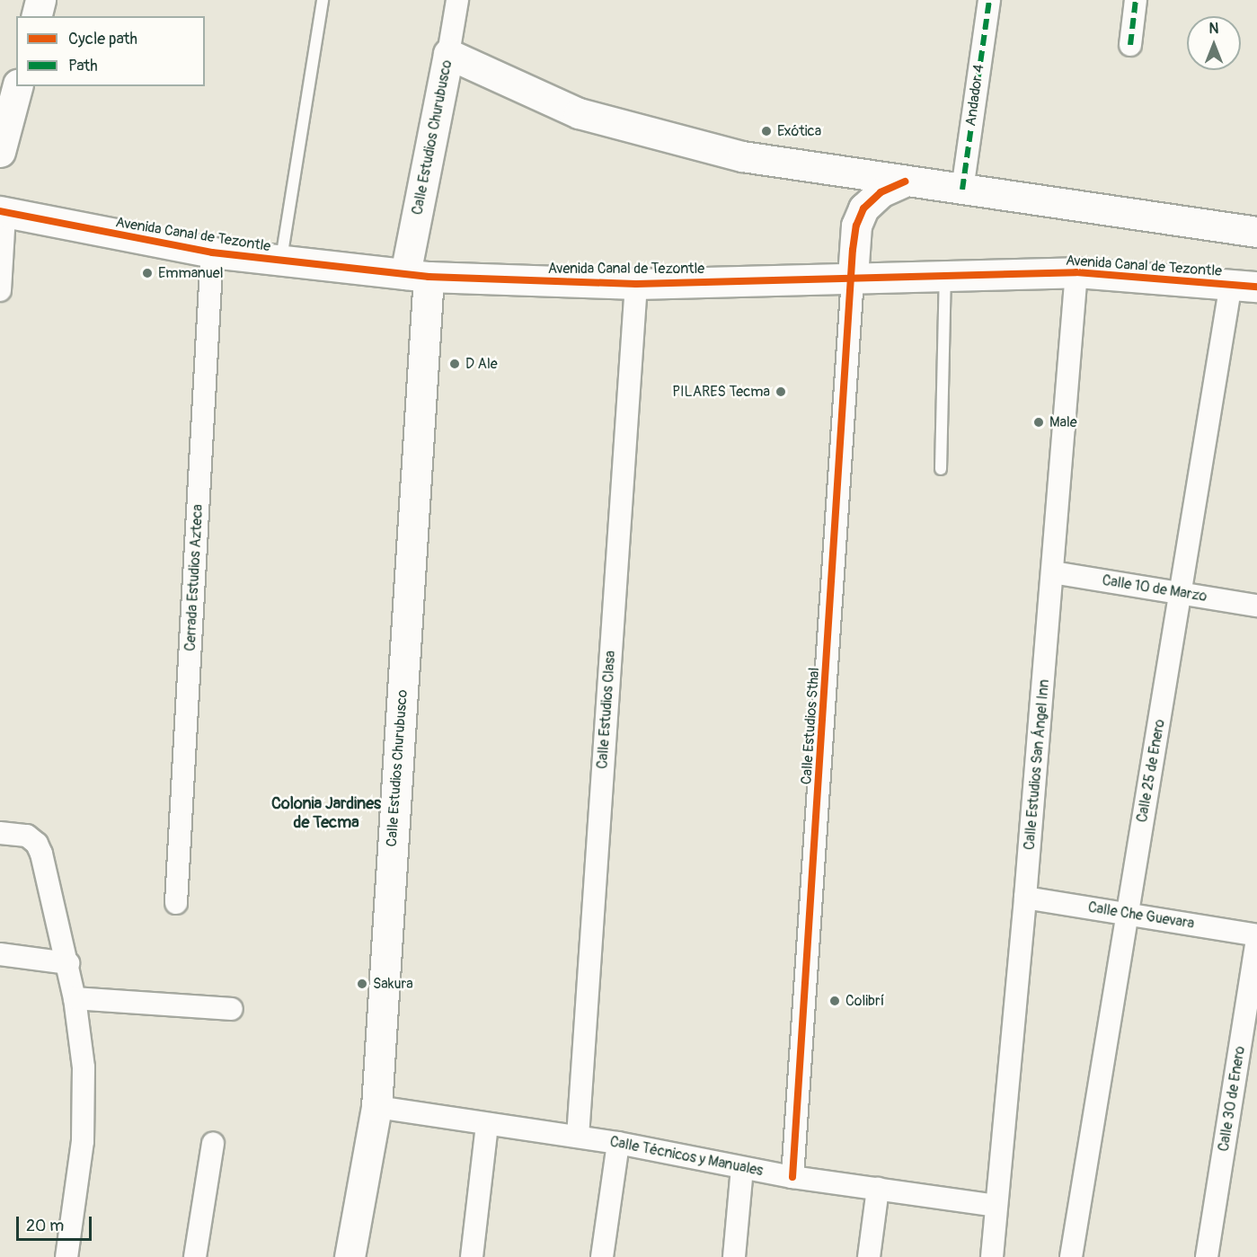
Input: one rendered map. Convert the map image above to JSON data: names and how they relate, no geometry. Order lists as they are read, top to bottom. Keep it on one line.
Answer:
{"streets":{"street":["Andador 4","Calle Estudios Churubusco","Avenida Canal de Tezontle","Cerrada Estudios Azteca","Calle 10 de Marzo","Calle Estudios Clasa","Calle Estudios Sthal","Calle Estudios San Ángel Inn","Calle 25 de Enero","Calle Che Guevara","Calle 30 de Enero","Calle Técnicos y Manuales"]},"crossings":[["Calle Estudios Churubusco","Avenida Canal de Tezontle"],["Calle Estudios Churubusco","Calle Técnicos y Manuales"],["Avenida Canal de Tezontle","Cerrada Estudios Azteca"],["Avenida Canal de Tezontle","Calle Estudios Clasa"],["Avenida Canal de Tezontle","Calle Estudios Sthal"],["Avenida Canal de Tezontle","Calle Estudios San Ángel Inn"],["Avenida Canal de Tezontle","Calle 25 de Enero"],["Calle 10 de Marzo","Calle Estudios San Ángel Inn"],["Calle 10 de Marzo","Calle 25 de Enero"],["Calle Estudios Clasa","Calle Técnicos y Manuales"],["Calle Estudios Sthal","Calle Técnicos y Manuales"],["Calle Estudios San Ángel Inn","Calle Che Guevara"],["Calle Estudios San Ángel Inn","Calle Técnicos y Manuales"],["Calle 25 de Enero","Calle Che Guevara"]],"districts":["Colonia Jardines de Tecma"],"places":["Exótica","Emmanuel","D Ale","PILARES Tecma","Male","Sakura","Colibrí"],"legend":["Cycle path","Path"],"scale_bar":"20 m","north":"top"}
